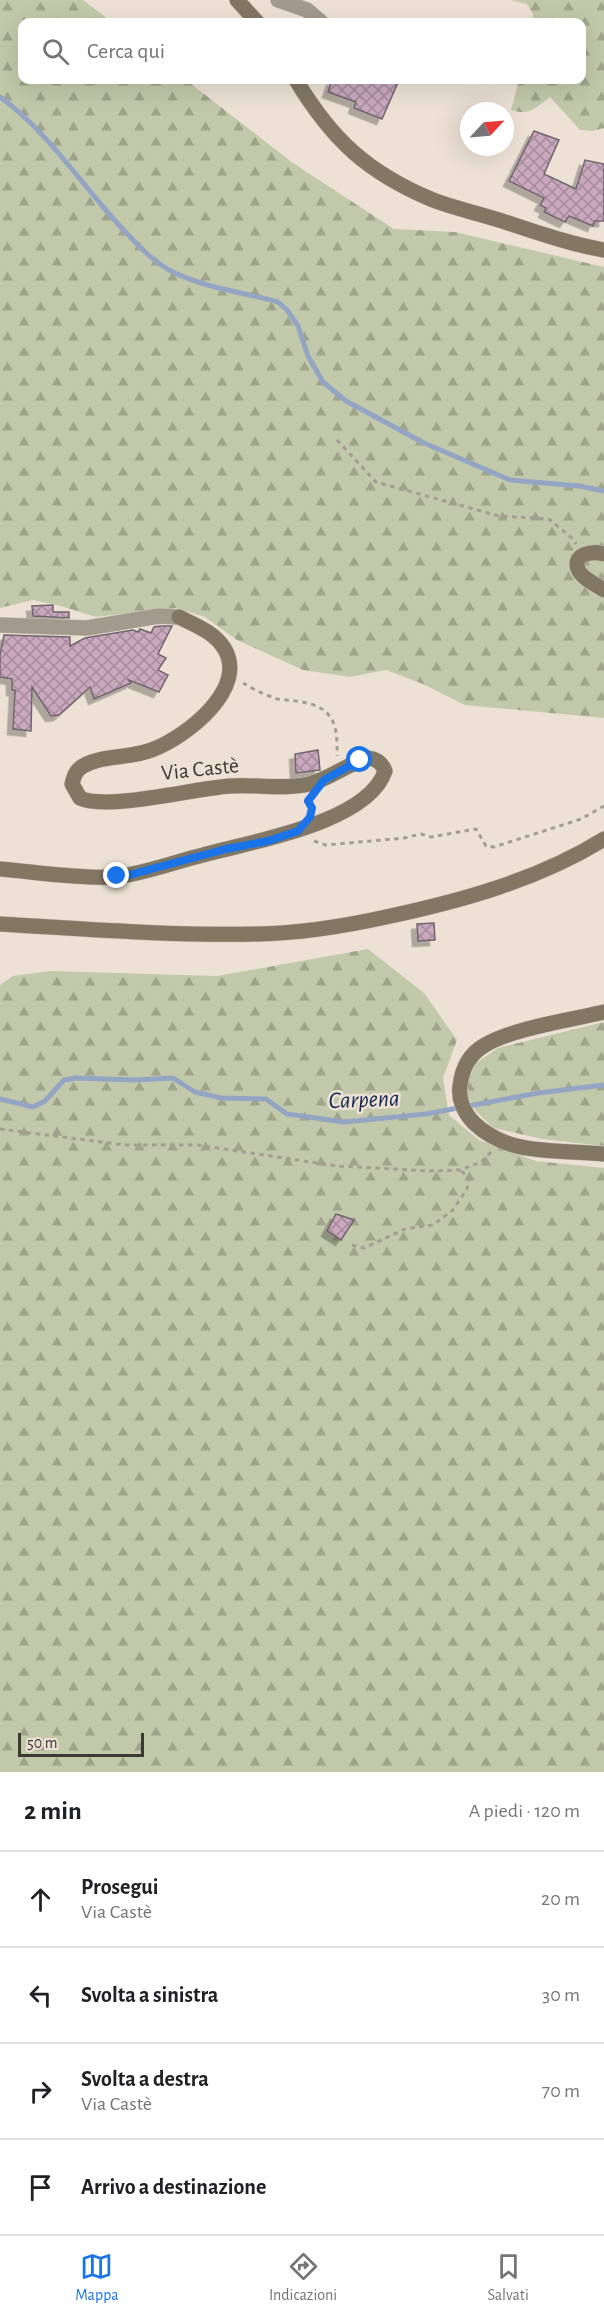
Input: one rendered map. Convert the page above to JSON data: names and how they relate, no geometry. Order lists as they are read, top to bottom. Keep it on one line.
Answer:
{"streets":{"street":["Via Castè"]},"water":["Carpena"],"scale_bar":"50 m","north":"top right","page":{"search":"Cerca qui","scale":"50 m","heading":["2 min","A piedi · 120 m"],"list":[["Prosegui","Via Castè","20 m"],["Svolta a sinistra","30 m"],["Svolta a destra","Via Castè","70 m"],"Arrivo a destinazione"],"nav":["Mappa","Indicazioni","Salvati"]}}
